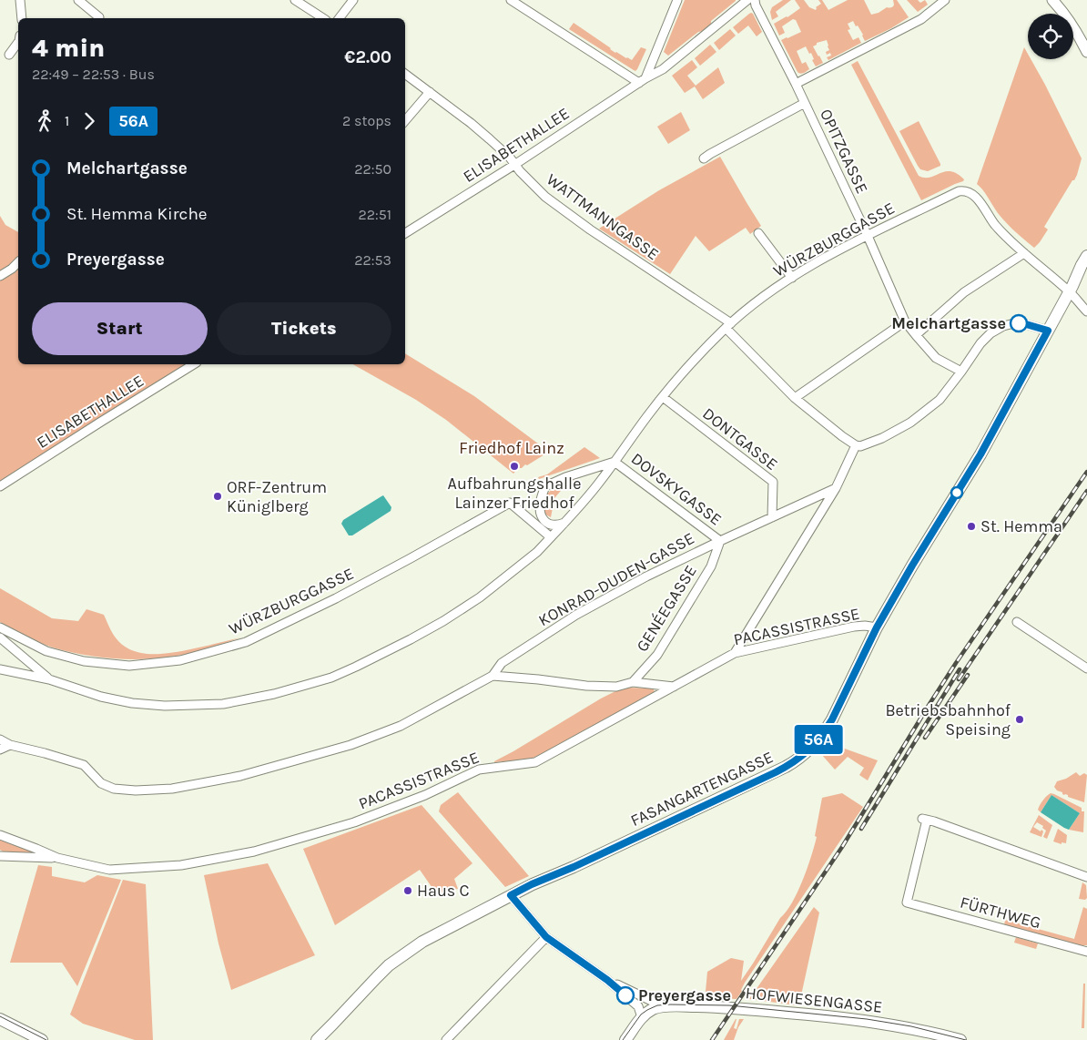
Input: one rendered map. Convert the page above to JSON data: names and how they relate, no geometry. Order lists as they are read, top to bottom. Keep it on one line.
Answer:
{"streets":{"main road":["FASANGARTENGASSE","HOFWIESENGASSE"],"street":["ELISABETHALLEE","OPITZGASSE","WATTMANNGASSE","WÜRZBURGGASSE","DONTGASSE","DOVSKYGASSE","KONRAD-DUDEN-GASSE","GENÉEGASSE","PACASSISTRASSE","FÜRTHWEG"]},"crossings":[["ELISABETHALLEE","WATTMANNGASSE"],["OPITZGASSE","WÜRZBURGGASSE"],["WATTMANNGASSE","WÜRZBURGGASSE"],["WÜRZBURGGASSE","DONTGASSE"],["WÜRZBURGGASSE","DOVSKYGASSE"],["WÜRZBURGGASSE","FASANGARTENGASSE"],["DONTGASSE","KONRAD-DUDEN-GASSE"],["DOVSKYGASSE","KONRAD-DUDEN-GASSE"],["DOVSKYGASSE","GENÉEGASSE"],["KONRAD-DUDEN-GASSE","GENÉEGASSE"],["PACASSISTRASSE","FASANGARTENGASSE"],["FASANGARTENGASSE","HOFWIESENGASSE"]],"parks":["Friedhof Lainz"],"places":["Melchartgasse","Aufbahrungshalle Lainzer Friedhof","ORF-Zentrum Küniglberg","St. Hemma","Betriebsbahnhof Speising","Haus C","Preyergasse"],"lines":["bus line 56A"],"page":{"on_map":"56A","heading":["4 min","22:49 – 22:53 · Bus","€2.00"],"legs":["1","56A","2 stops"],"list":[{"name":"Melchartgasse","value":"22:50"},{"name":"St. Hemma Kirche","value":"22:51"},{"name":"Preyergasse","value":"22:53"}],"buttons":["Start","Tickets"]}}
